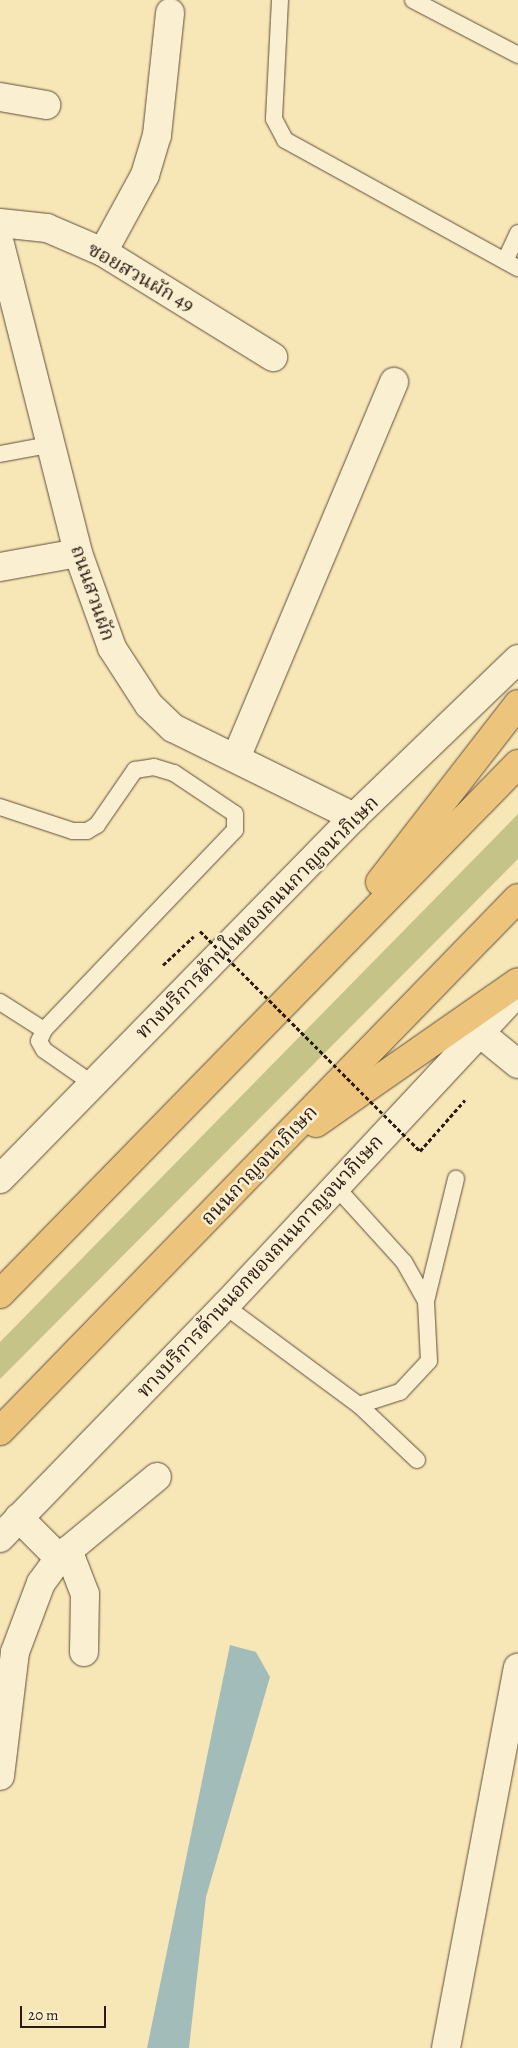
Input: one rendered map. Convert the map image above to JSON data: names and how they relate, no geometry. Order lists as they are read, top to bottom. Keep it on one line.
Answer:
{"streets":{"highway":["ถนนกาญจนาภิเษก"],"street":["ซอยสวนผัก 49","ถนนสวนผัก","ทางบริการด้านในของถนนกาญจนาภิเษก","ทางบริการด้านนอกของถนนกาญจนาภิเษก"]},"crossings":[["ถนนสวนผัก","ทางบริการด้านในของถนนกาญจนาภิเษก"]],"scale_bar":"20 m"}
